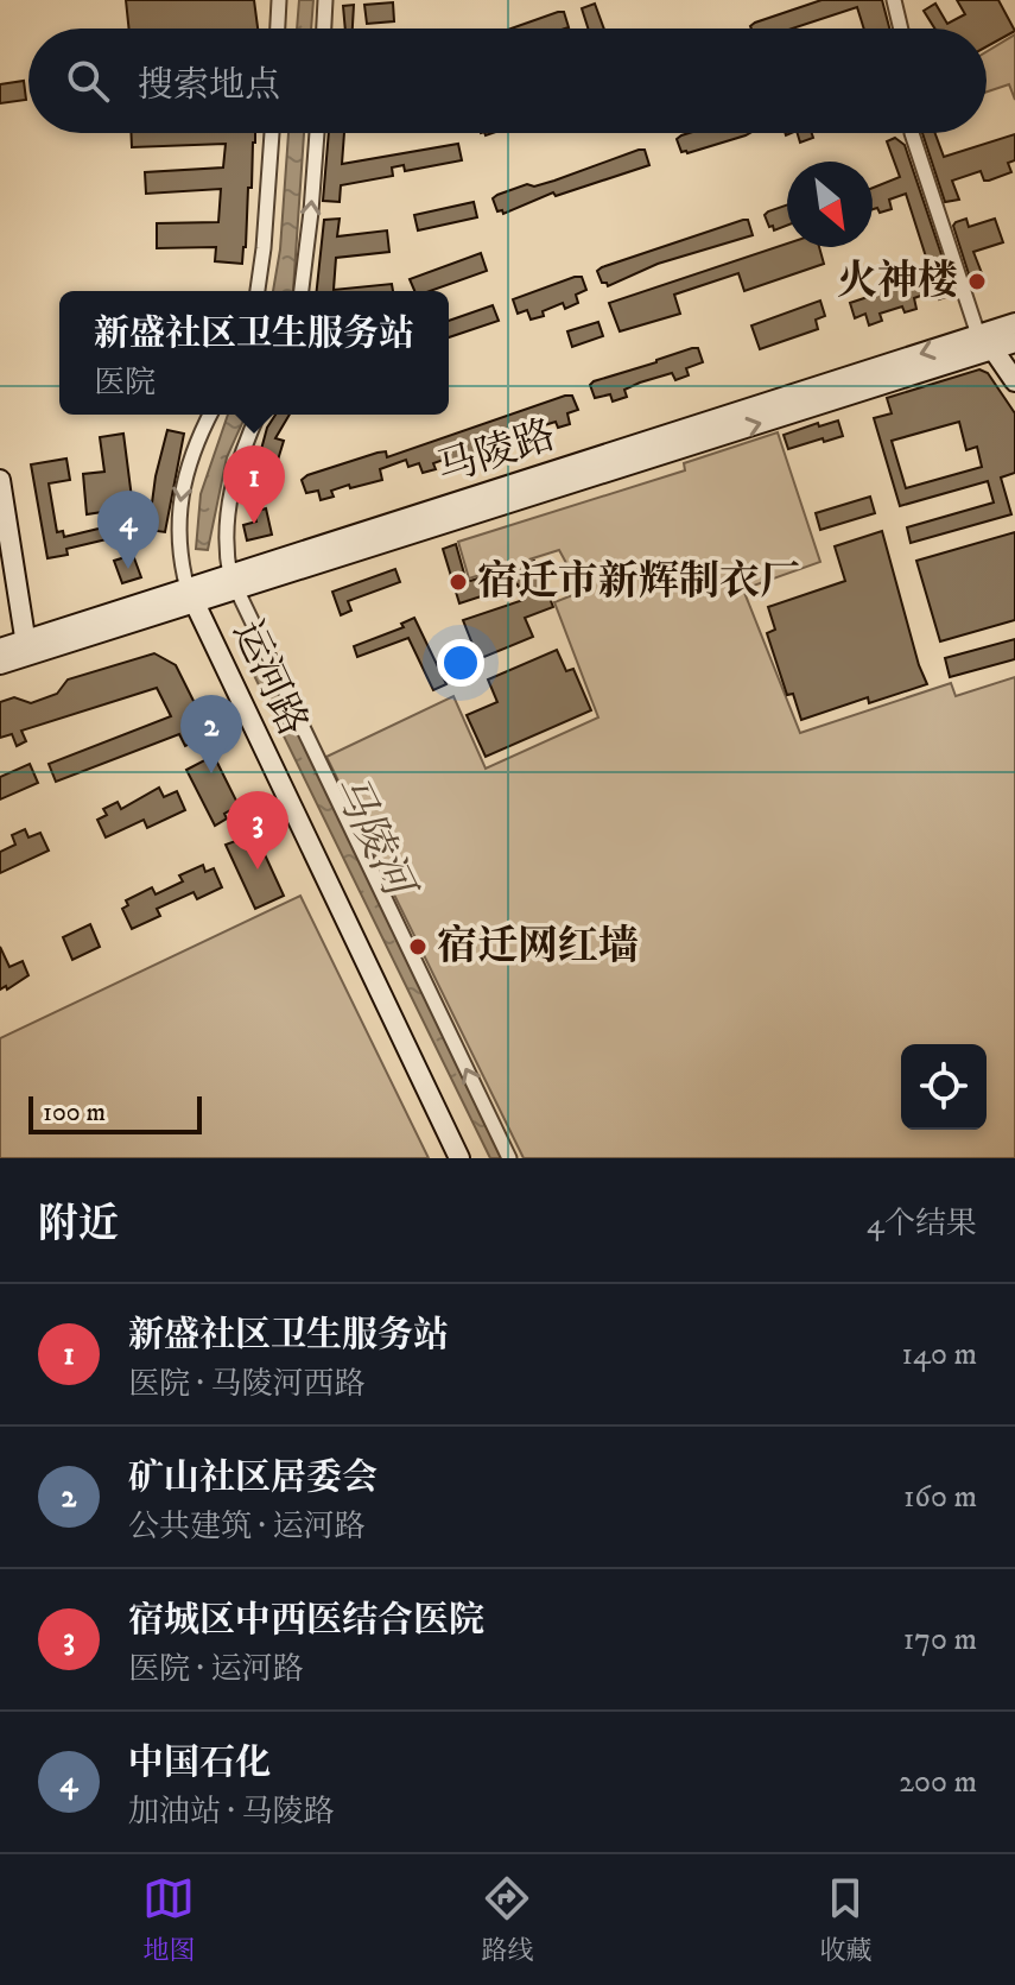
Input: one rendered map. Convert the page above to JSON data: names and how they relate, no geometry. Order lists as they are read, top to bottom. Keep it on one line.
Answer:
{"streets":{"street":["马陵路","运河路"]},"crossings":[["马陵路","运河路"]],"water":["马陵河"],"places":["火神楼","宿迁市新辉制衣厂","宿迁网红墙"],"scale_bar":"100 m","north":"bottom right","page":{"search":"搜索地点","popup":["新盛社区卫生服务站","医院"],"pins":["1","4","2","3"],"scale":"100 m","heading":["附近","4个结果"],"list":[{"mark":"1","name":"新盛社区卫生服务站","note":"医院 · 马陵河西路","value":"140 m"},{"mark":"2","name":"矿山社区居委会","note":"公共建筑 · 运河路","value":"160 m"},{"mark":"3","name":"宿城区中西医结合医院","note":"医院 · 运河路","value":"170 m"},{"mark":"4","name":"中国石化","note":"加油站 · 马陵路","value":"200 m"}],"nav":["地图","路线","收藏"]}}
